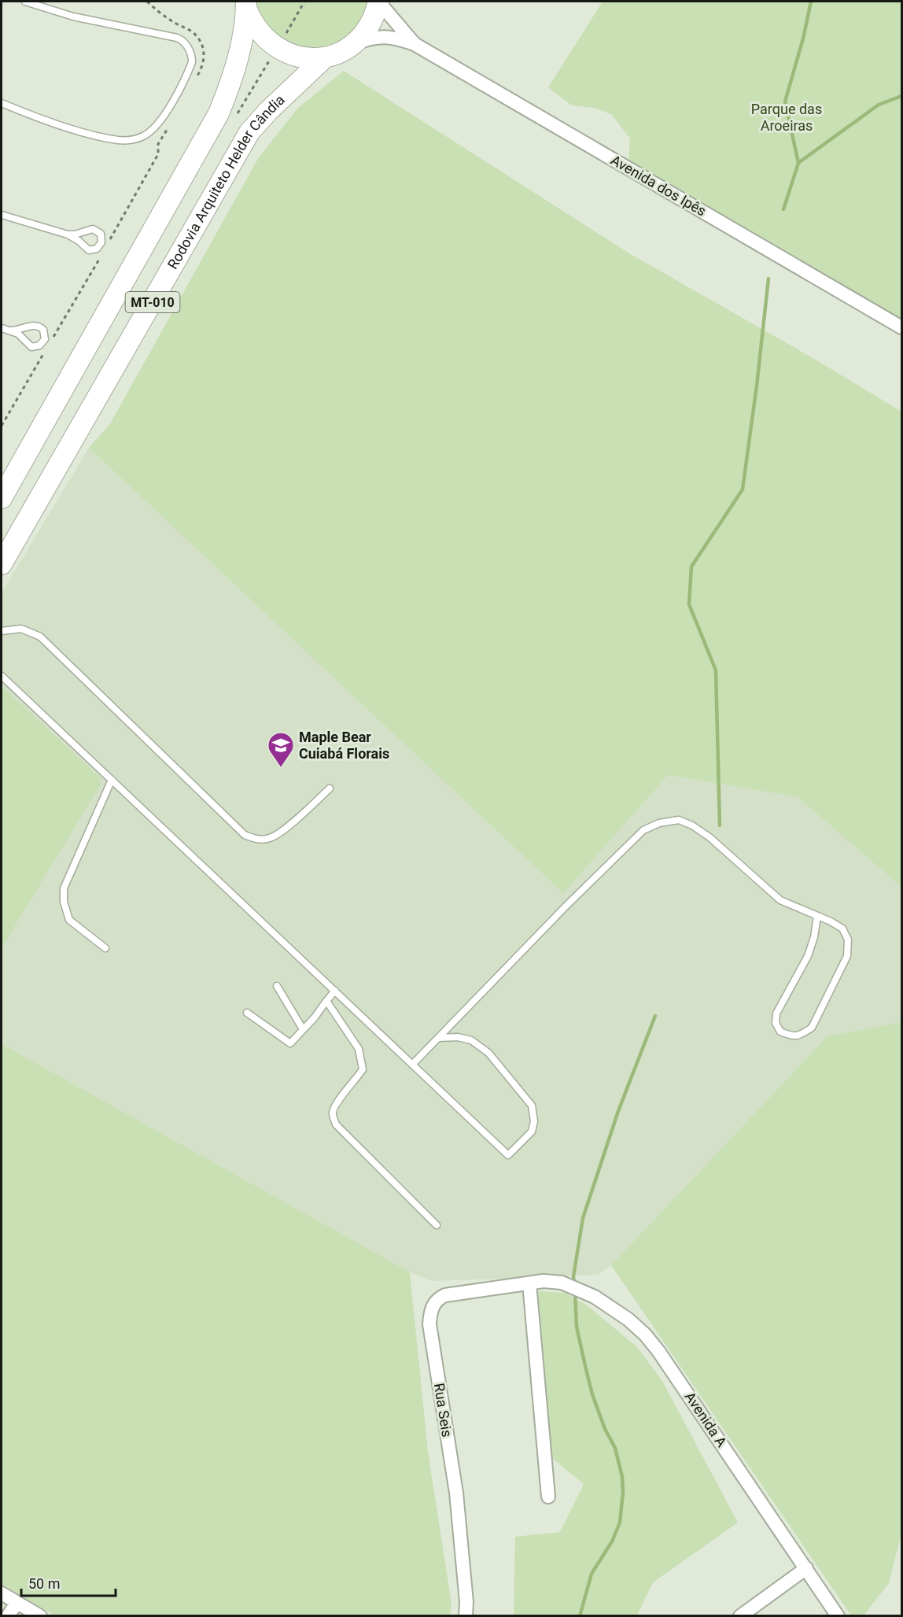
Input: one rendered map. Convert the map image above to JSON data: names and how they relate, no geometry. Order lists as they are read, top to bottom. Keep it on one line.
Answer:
{"streets":{"main road":["Rodovia Arquiteto Helder Cândia","MT-010"],"street":["Avenida dos Ipês","Rua Seis","Avenida A"]},"crossings":[["Rodovia Arquiteto Helder Cândia","MT-010"],["Avenida dos Ipês","MT-010"],["Rua Seis","Avenida A"]],"parks":["Parque das Aroeiras"],"places":{"school or university":["Maple Bear Cuiabá Florais"]},"scale_bar":"50 m"}
